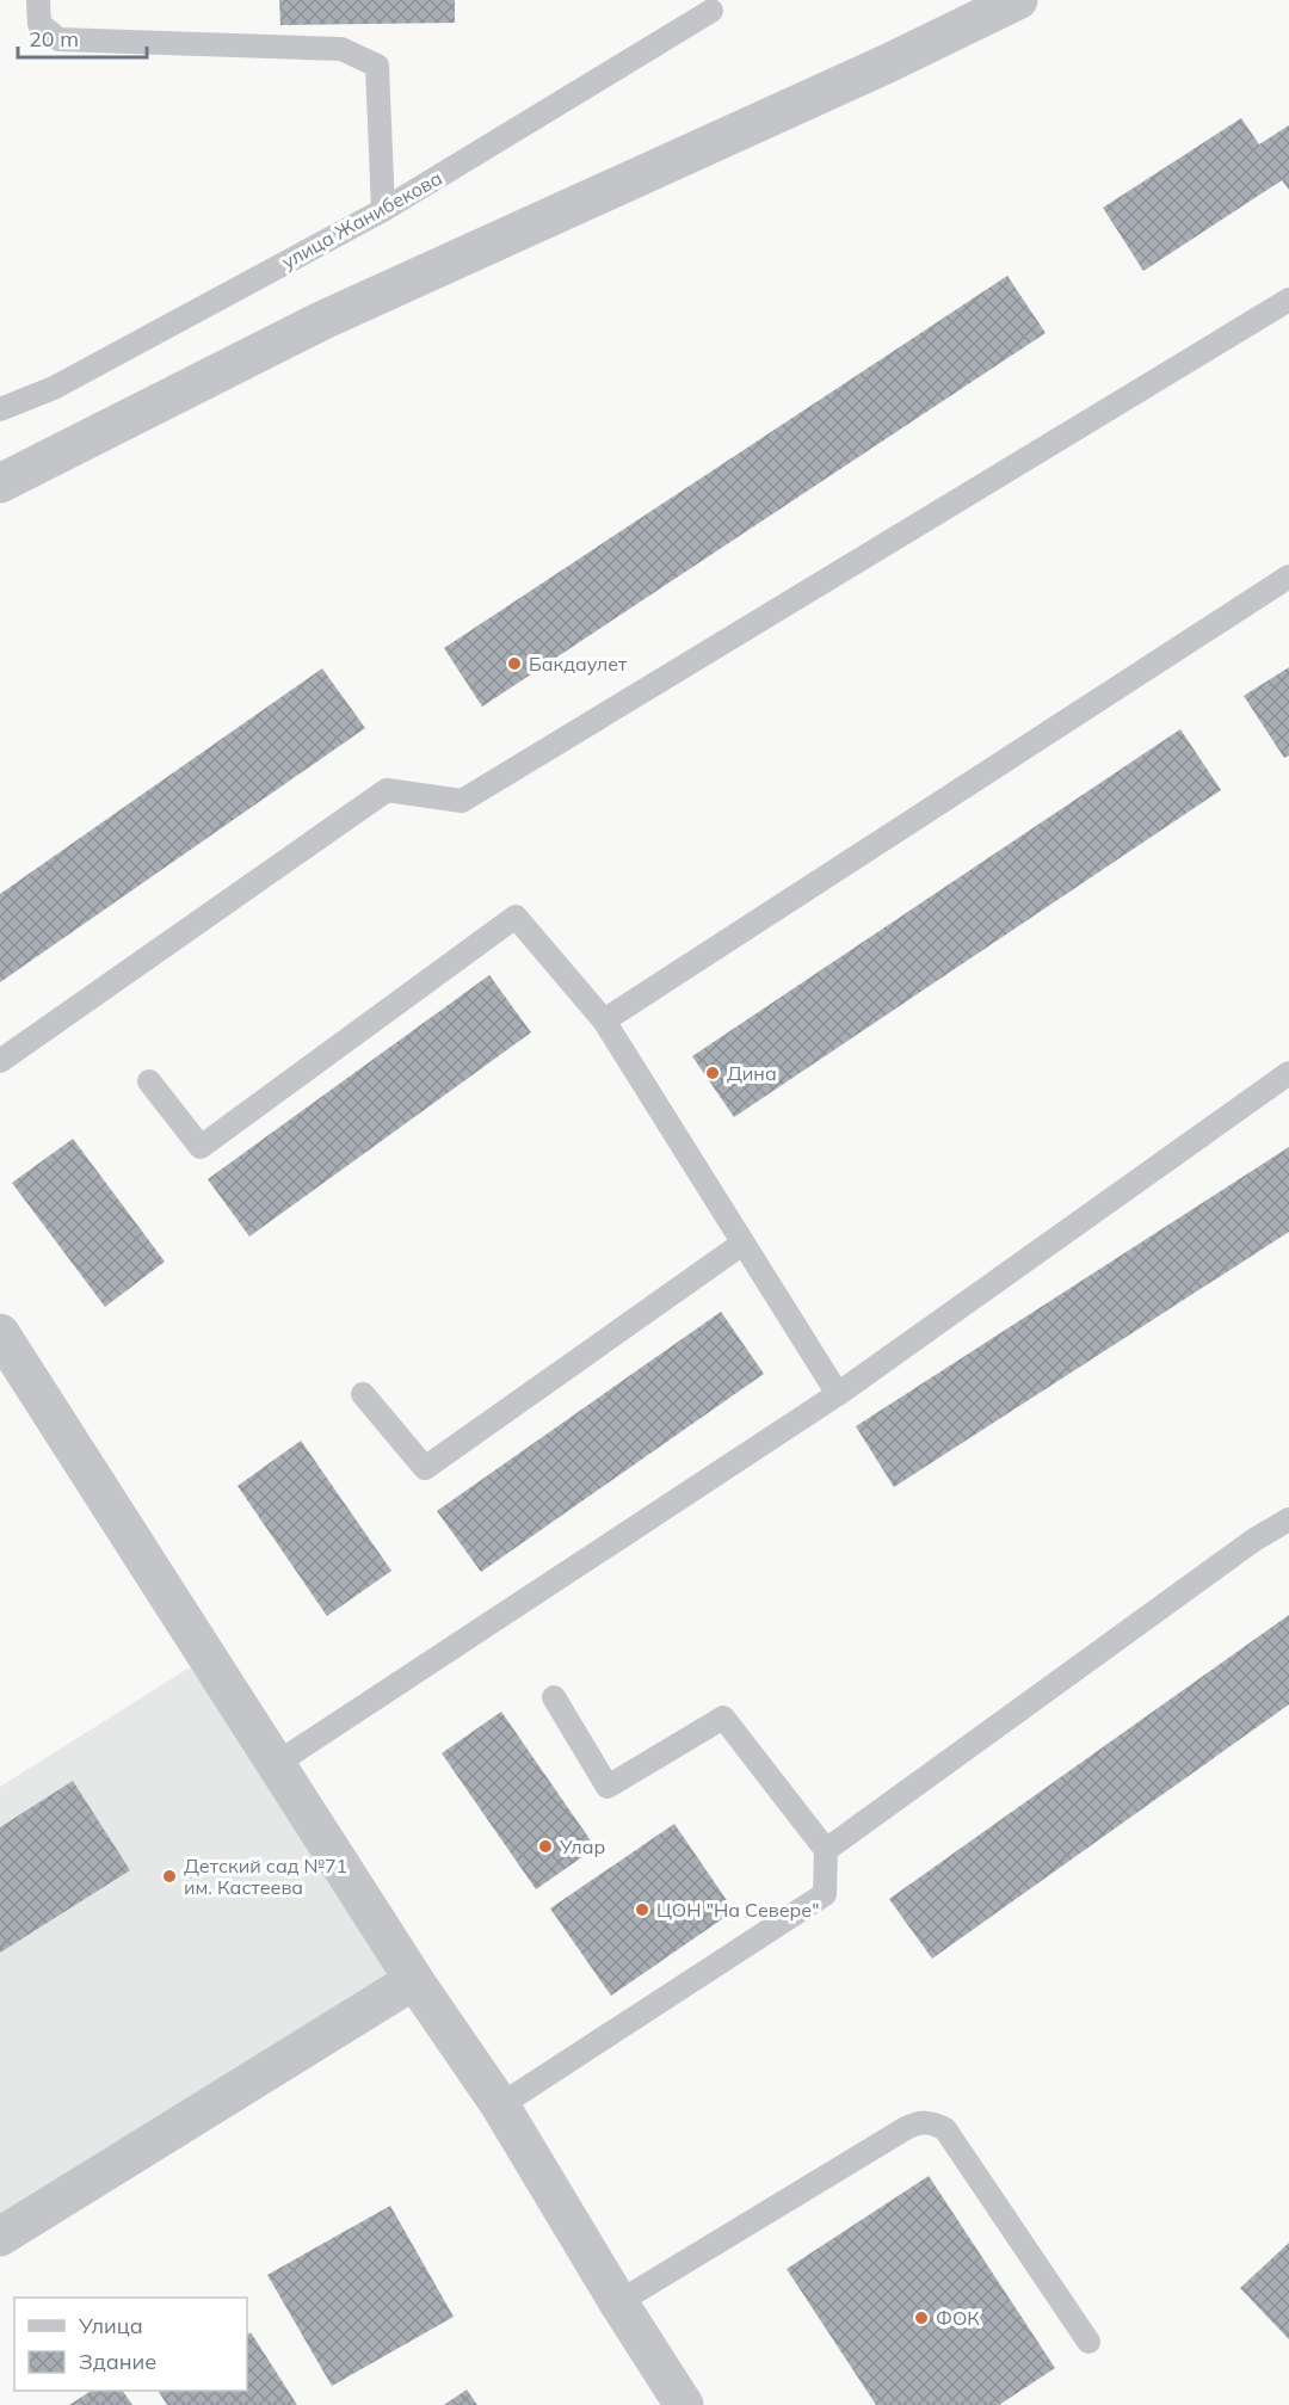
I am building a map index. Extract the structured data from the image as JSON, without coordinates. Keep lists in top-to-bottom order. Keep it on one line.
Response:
{"streets":{"lane":["улица Жанибекова"]},"places":["Бакдаулет","Дина","Улар","Детский сад №71 им. Кастеева","ЦОН \"На Севере\"","ФОК"],"legend":["Улица","Здание"],"scale_bar":"20 m"}
